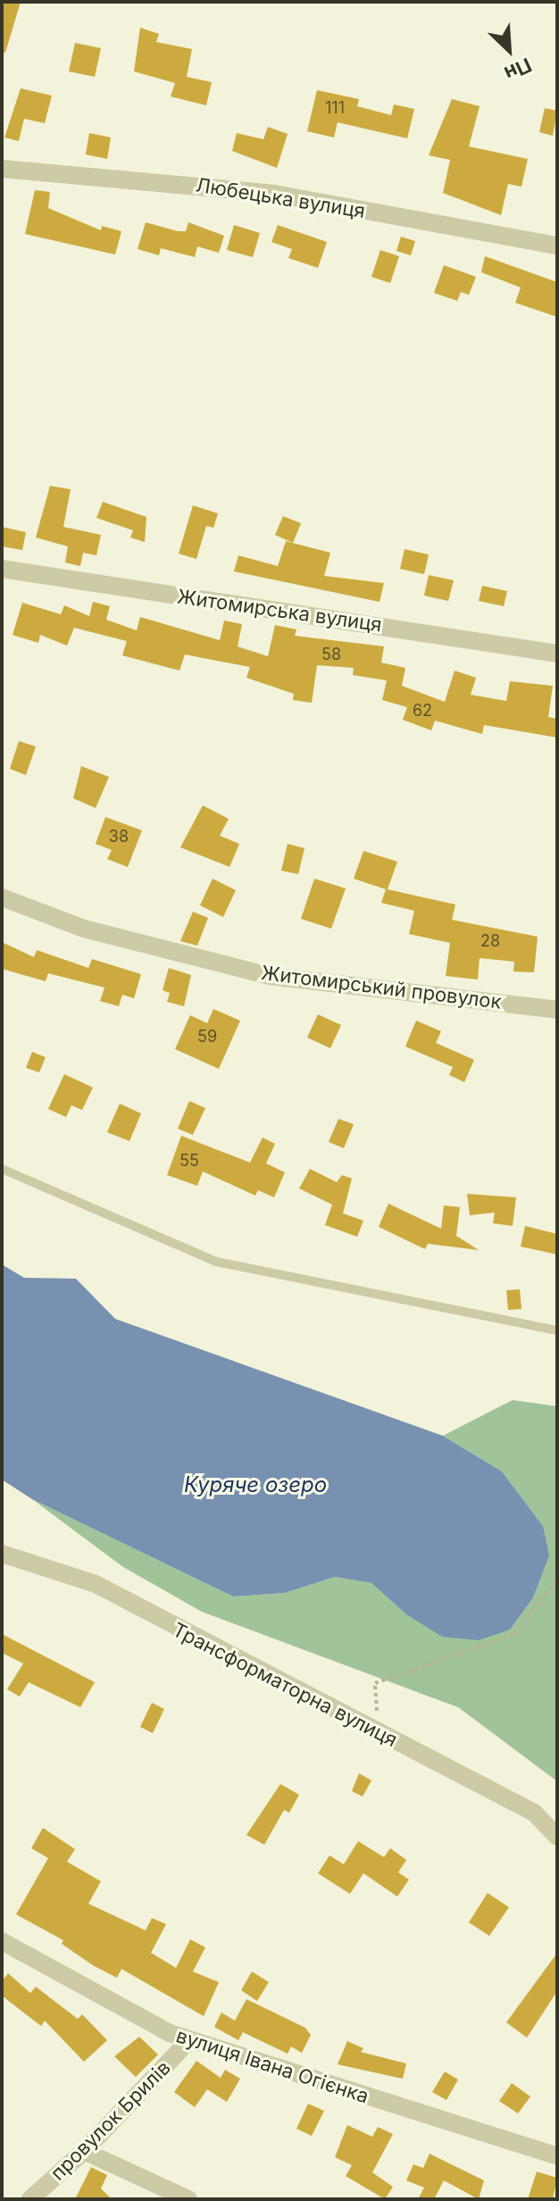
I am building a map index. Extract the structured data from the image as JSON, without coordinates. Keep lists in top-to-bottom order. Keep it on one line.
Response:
{"streets":{"street":["Любецька вулиця","Житомирська вулиця","Житомирський провулок","Трансформаторна вулиця","вулиця Івана Огієнка","провулок Брилів"]},"crossings":[["вулиця Івана Огієнка","провулок Брилів"]],"water":["Куряче озеро"],"house_numbers":["111","58","62","38","28","59","55"],"north":"bottom right"}
